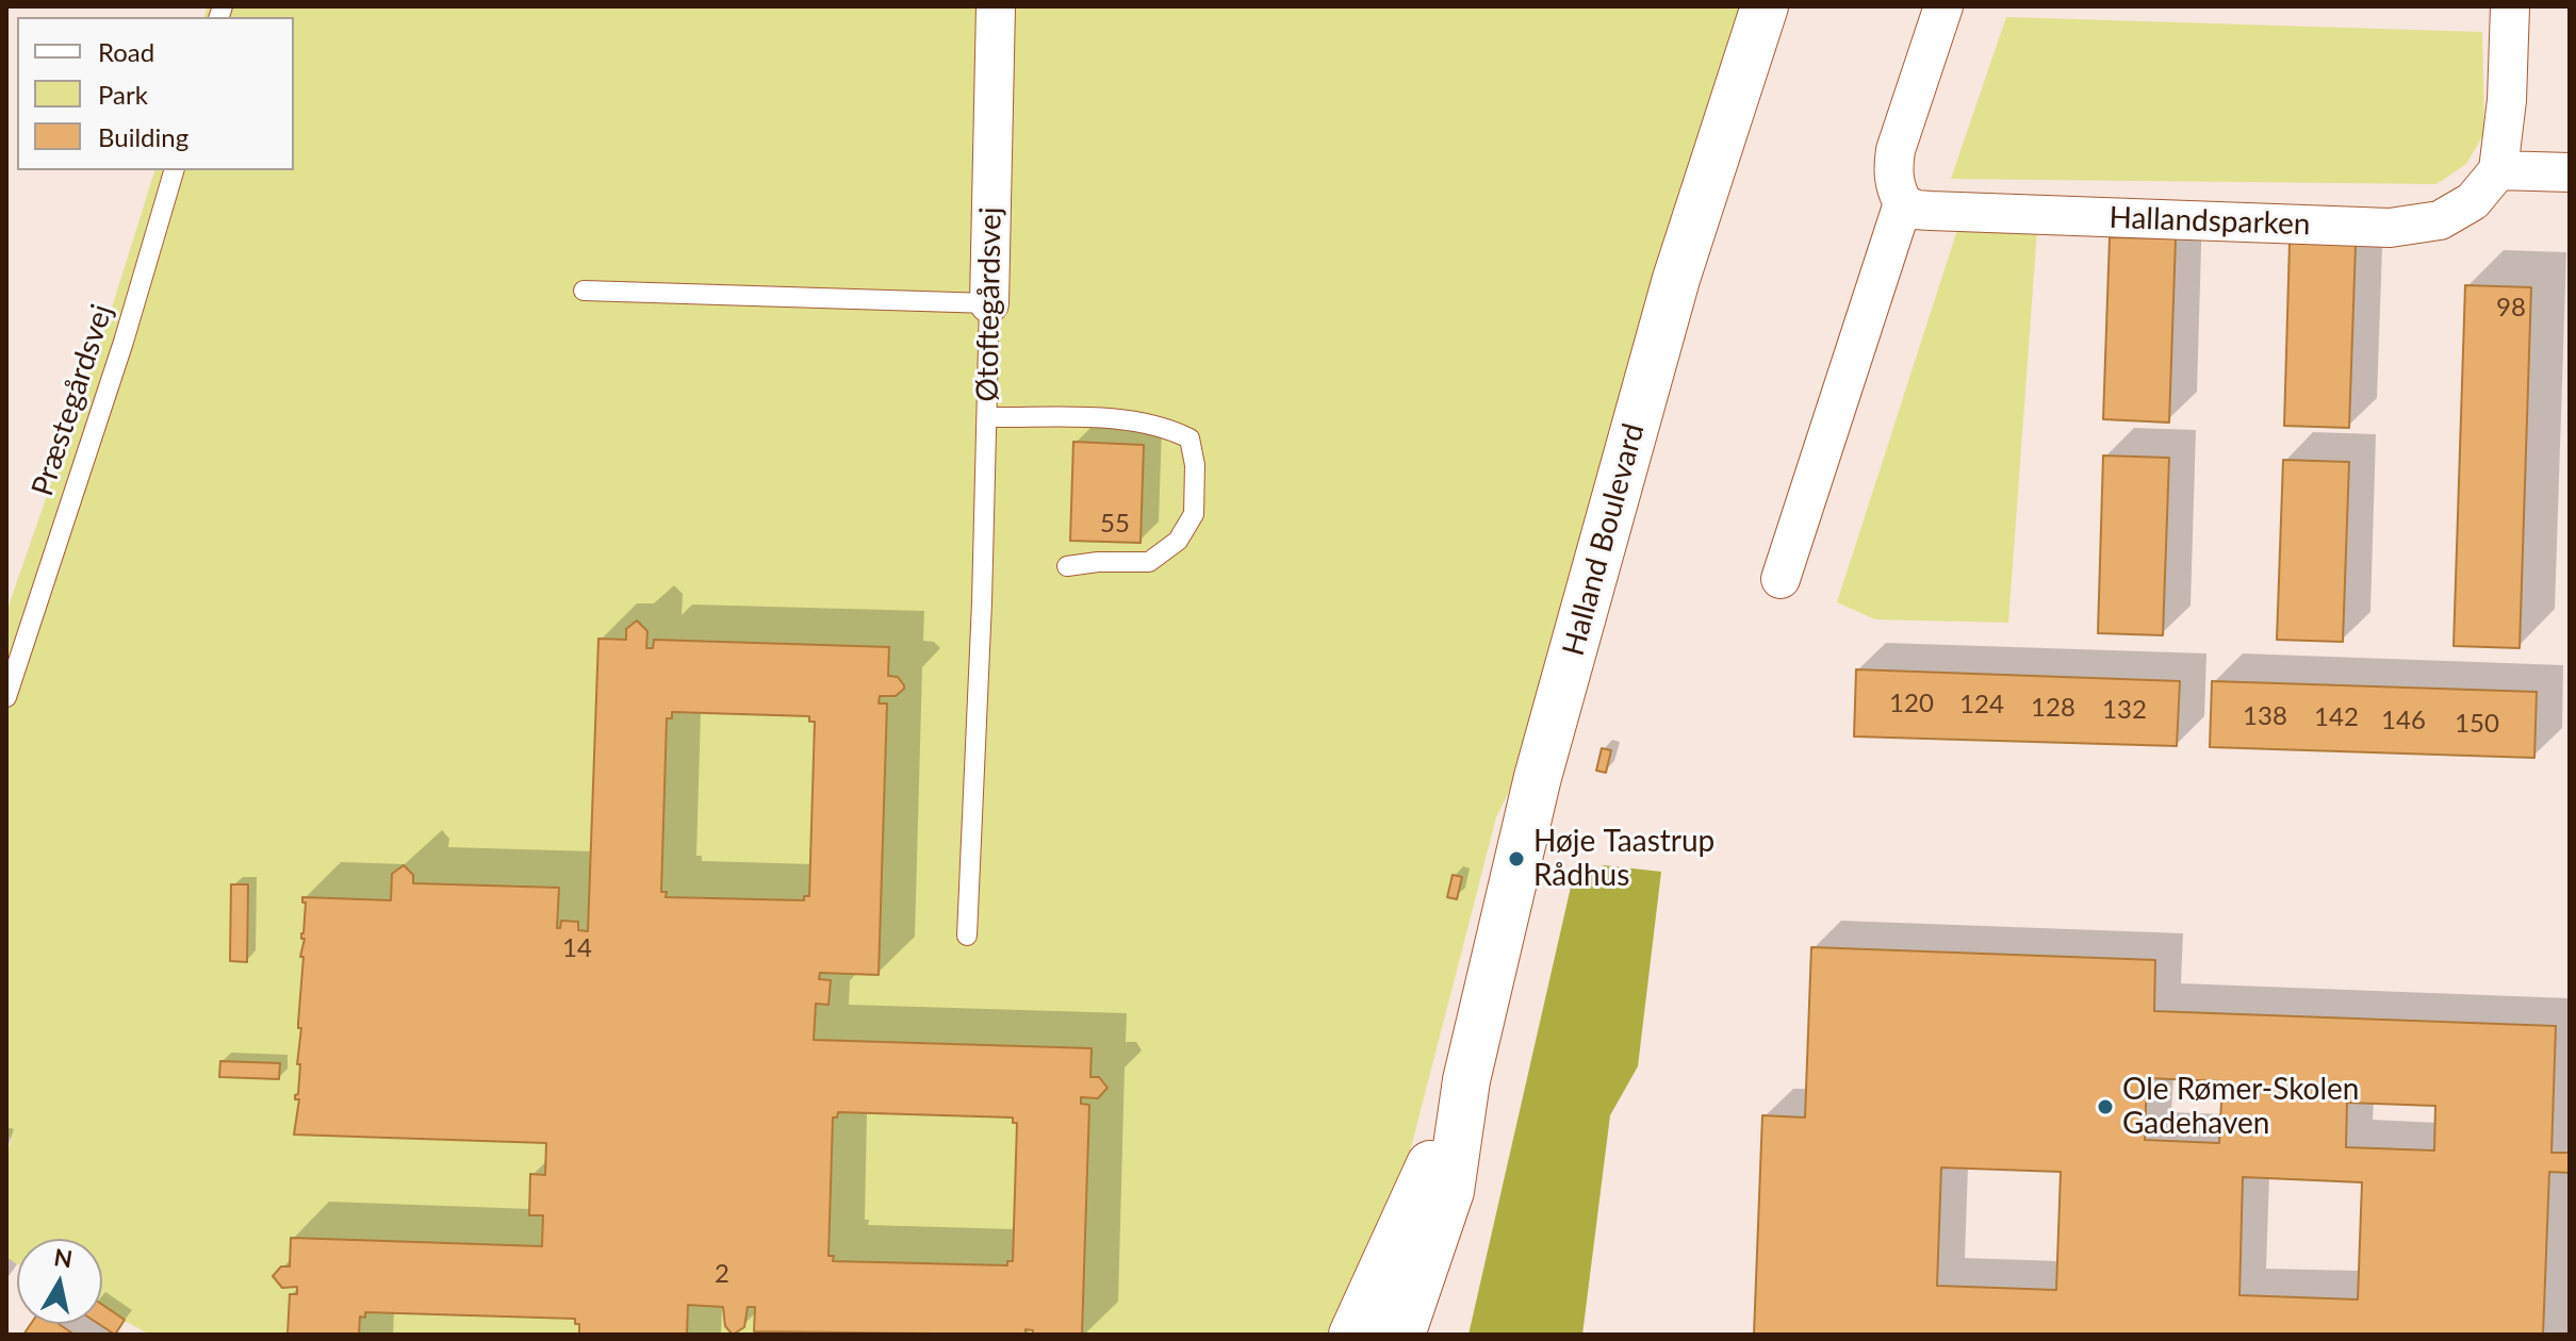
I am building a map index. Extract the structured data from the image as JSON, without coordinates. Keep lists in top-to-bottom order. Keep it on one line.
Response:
{"streets":{"street":["Hallandsparken","Øtoftegårdsvej","Halland Boulevard"],"lane":["Præstegårdsvej"]},"places":["Høje Taastrup Rådhus","Ole Rømer-Skolen Gadehaven"],"house_numbers":["98","55","120","124","128","132","138","142","146","150","14","2"],"legend":["Road","Park","Building"],"north":"top"}
